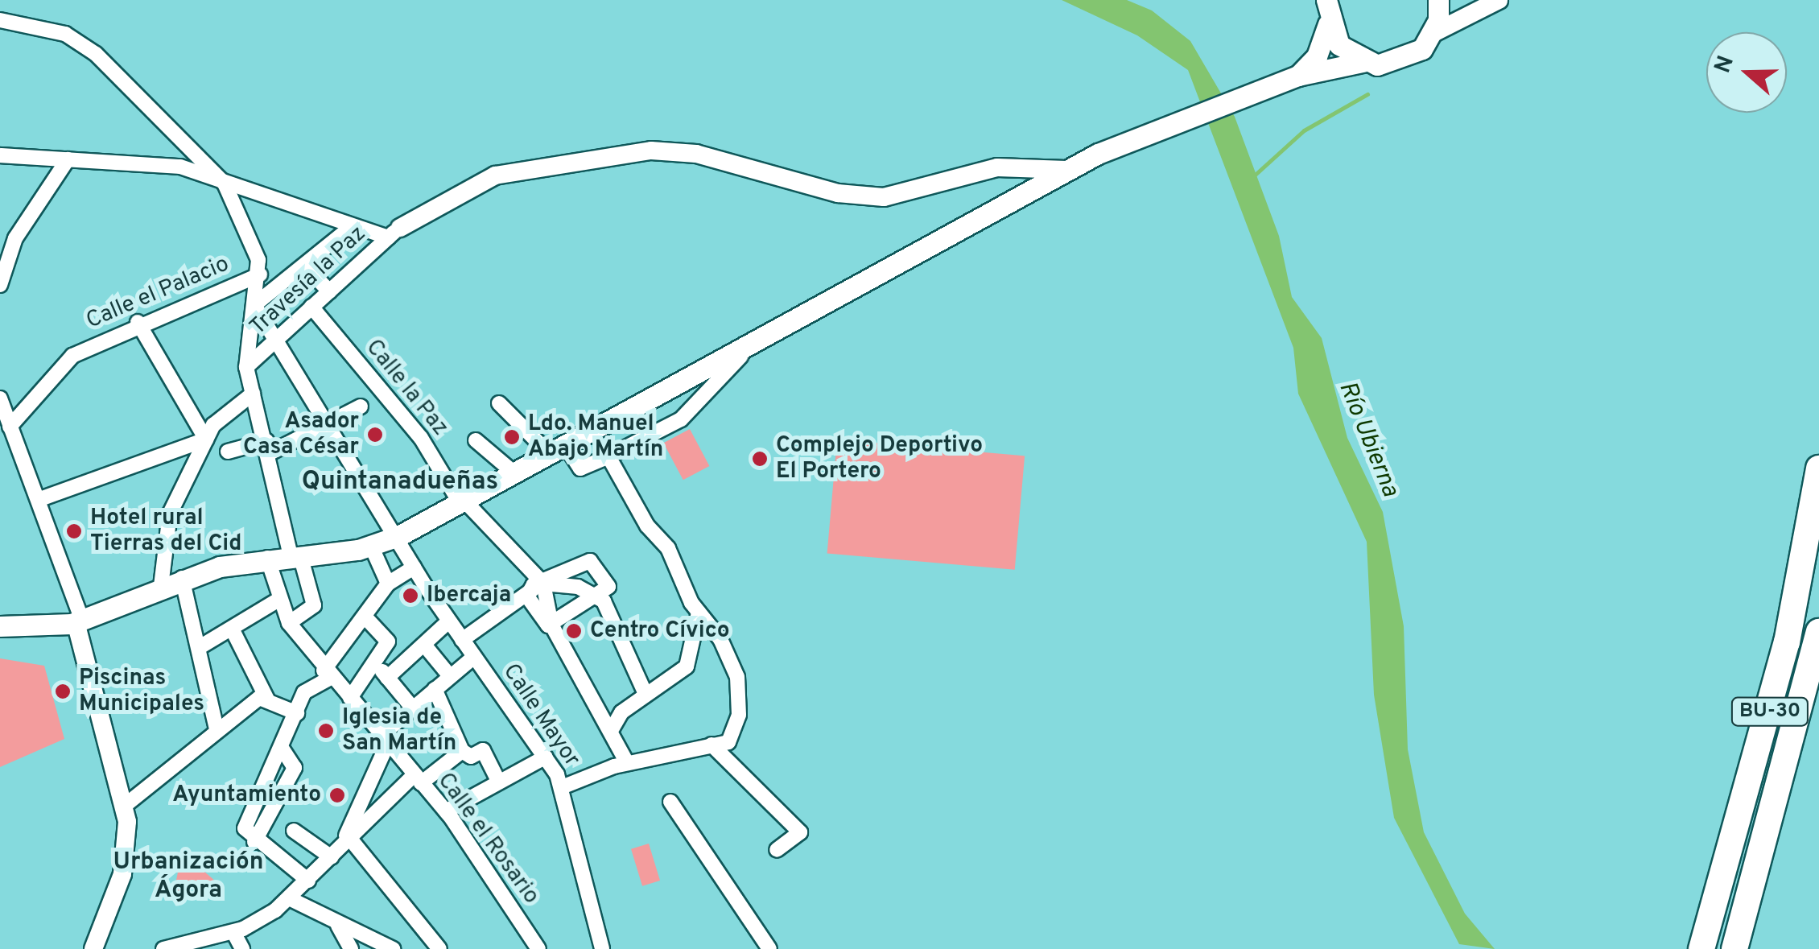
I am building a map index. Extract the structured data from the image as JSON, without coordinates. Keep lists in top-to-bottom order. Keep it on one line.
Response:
{"streets":{"highway":["BU-30"],"street":["Travesía la Paz","Calle el Palacio","Calle la Paz","Calle Mayor","Calle el Rosario"]},"crossings":[["Travesía la Paz","Calle la Paz"],["Travesía la Paz","Calle Mayor"]],"districts":["Quintanadueñas","Urbanización Ágora"],"water":["Río Ubierna"],"places":["Asador Casa César","Ldo. Manuel Abajo Martín","Complejo Deportivo El Portero","Hotel rural Tierras del Cid","Ibercaja","Centro Cívico","Piscinas Municipales","Iglesia de San Martín","Ayuntamiento"],"north":"left"}
